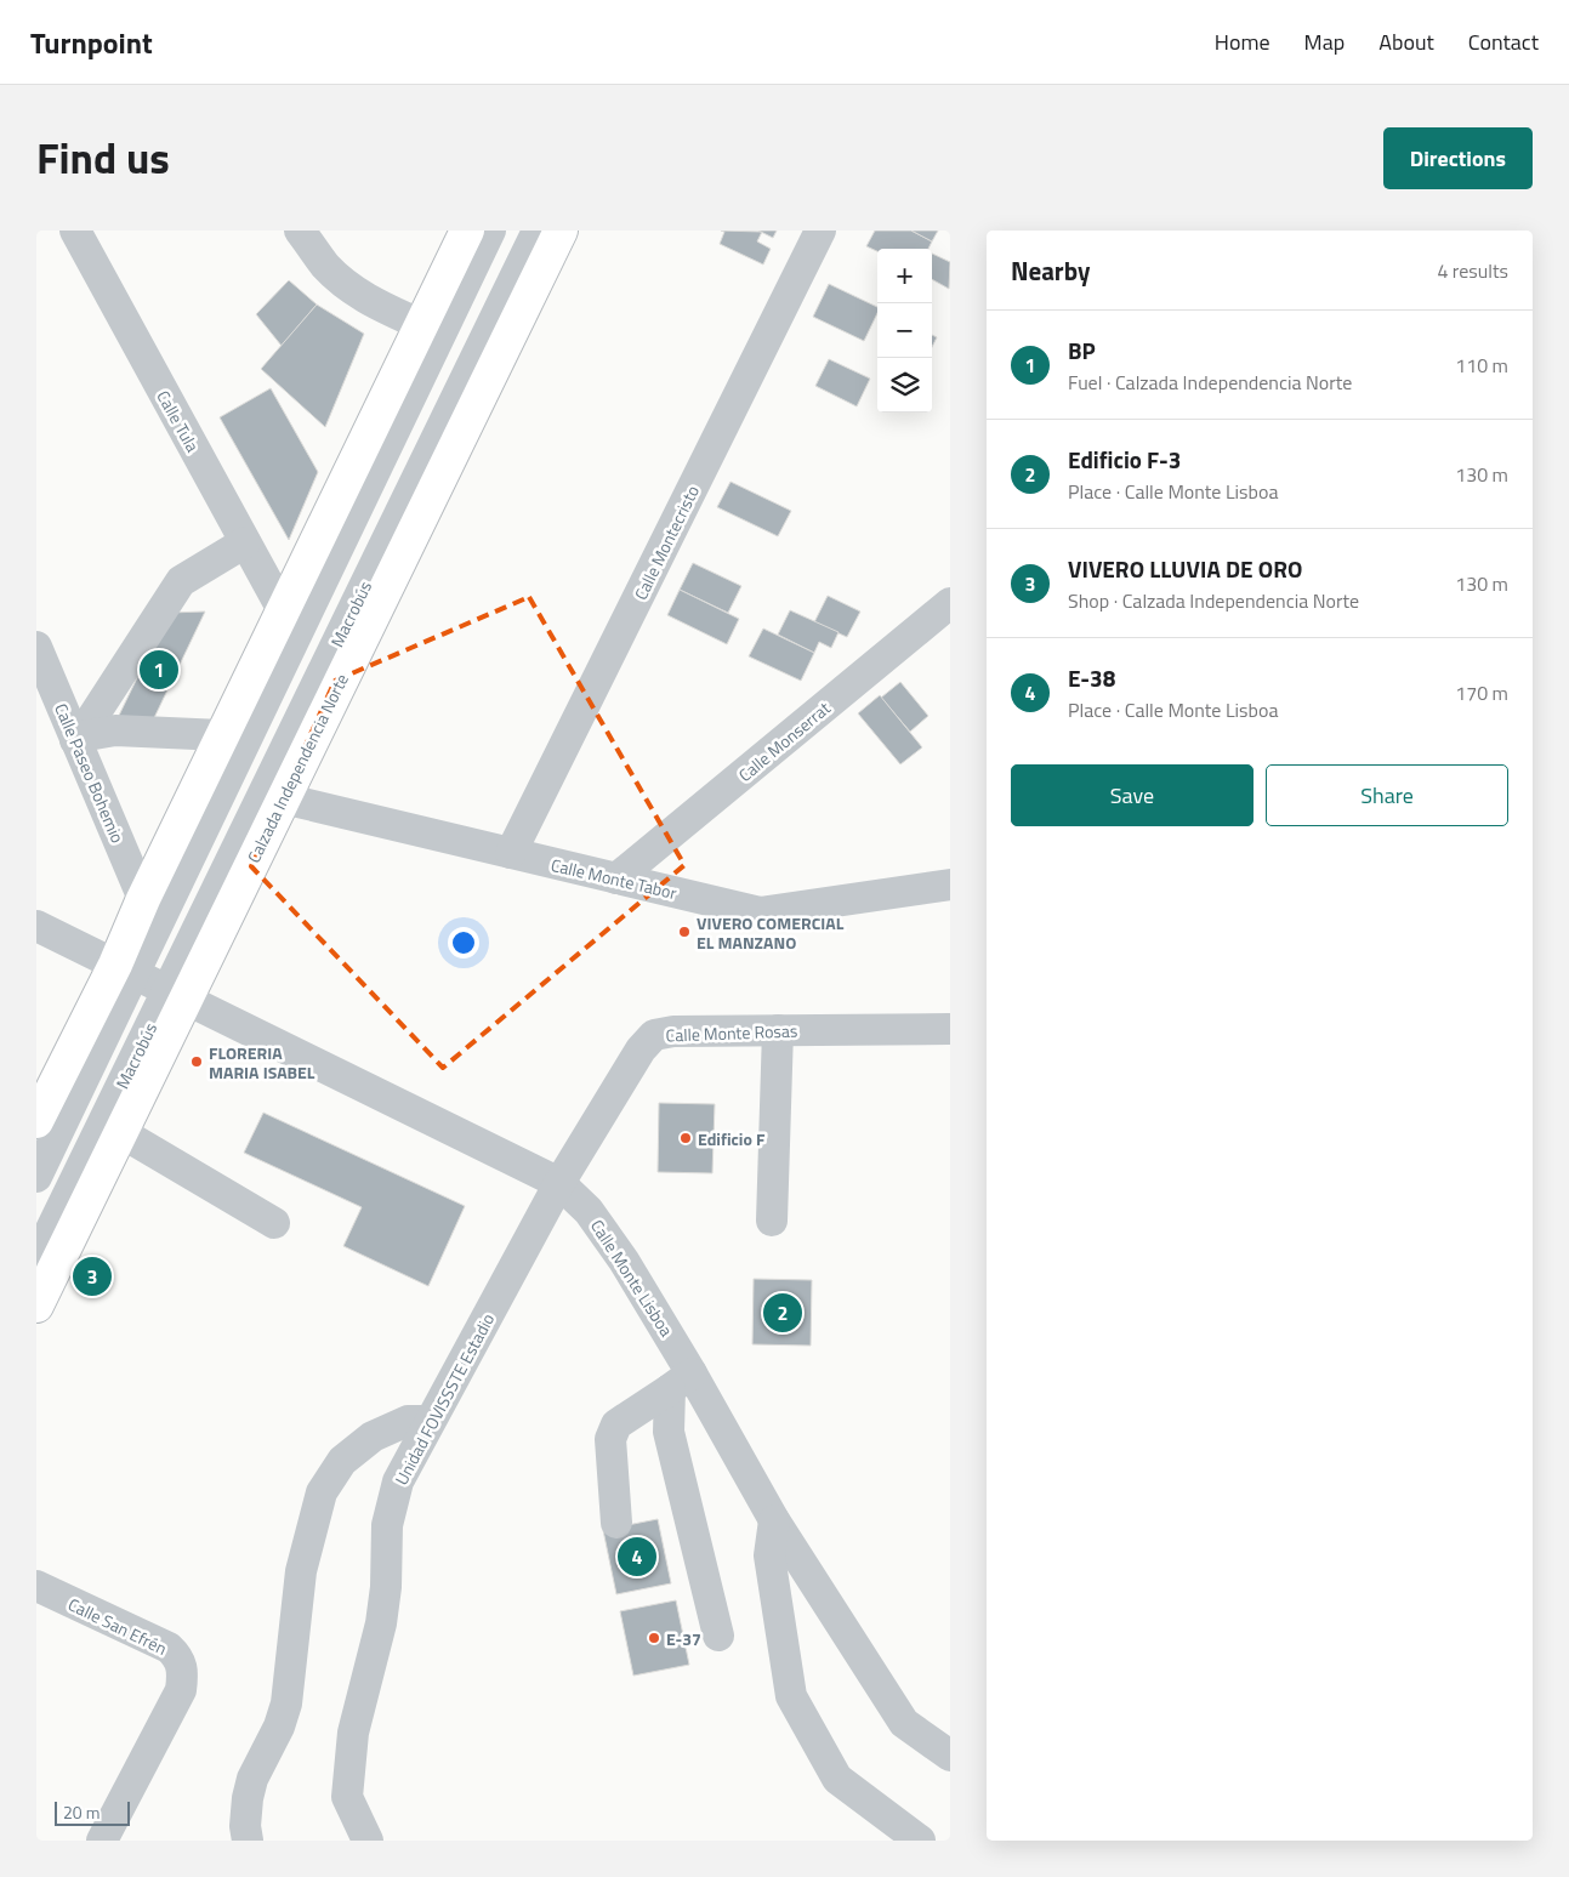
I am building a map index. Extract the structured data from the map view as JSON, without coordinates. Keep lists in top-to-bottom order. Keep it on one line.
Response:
{"streets":{"main road":["Calzada Independencia Norte"],"street":["Calle Tula","Calle Montecristo","Macrobús","Calle Monserrat","Calle Paseo Bohemio","Calle Monte Tabor","Calle Monte Rosas","Calle Monte Lisboa","Unidad FOVISSSTE Estadio","Calle San Efrén"]},"crossings":[["Calle Montecristo","Calle Monte Tabor"],["Macrobús","Calzada Independencia Norte"],["Macrobús","Calle Monte Lisboa"],["Calle Monserrat","Calle Monte Tabor"],["Calzada Independencia Norte","Calle Monte Tabor"],["Calzada Independencia Norte","Calle Monte Lisboa"],["Calle Monte Rosas","Calle Monte Lisboa"],["Calle Monte Rosas","Unidad FOVISSSTE Estadio"],["Calle Monte Lisboa","Unidad FOVISSSTE Estadio"]],"places":["VIVERO COMERCIAL EL MANZANO","FLORERIA MARIA ISABEL","Edificio F","E-37"],"scale_bar":"20 m","page":{"header":"Turnpoint","nav":["Home","Map","About","Contact"],"title":"Find us","buttons":["Directions",["Save","Share"]],"heading":["Nearby","4 results"],"map_buttons":["+","−"],"list":[{"mark":"1","name":"BP","note":"Fuel · Calzada Independencia Norte","value":"110 m"},{"mark":"2","name":"Edificio F-3","note":"Place · Calle Monte Lisboa","value":"130 m"},{"mark":"3","name":"VIVERO LLUVIA DE ORO","note":"Shop · Calzada Independencia Norte","value":"130 m"},{"mark":"4","name":"E-38","note":"Place · Calle Monte Lisboa","value":"170 m"}],"pins":["1","3","2","4"],"scale":"20 m"}}
